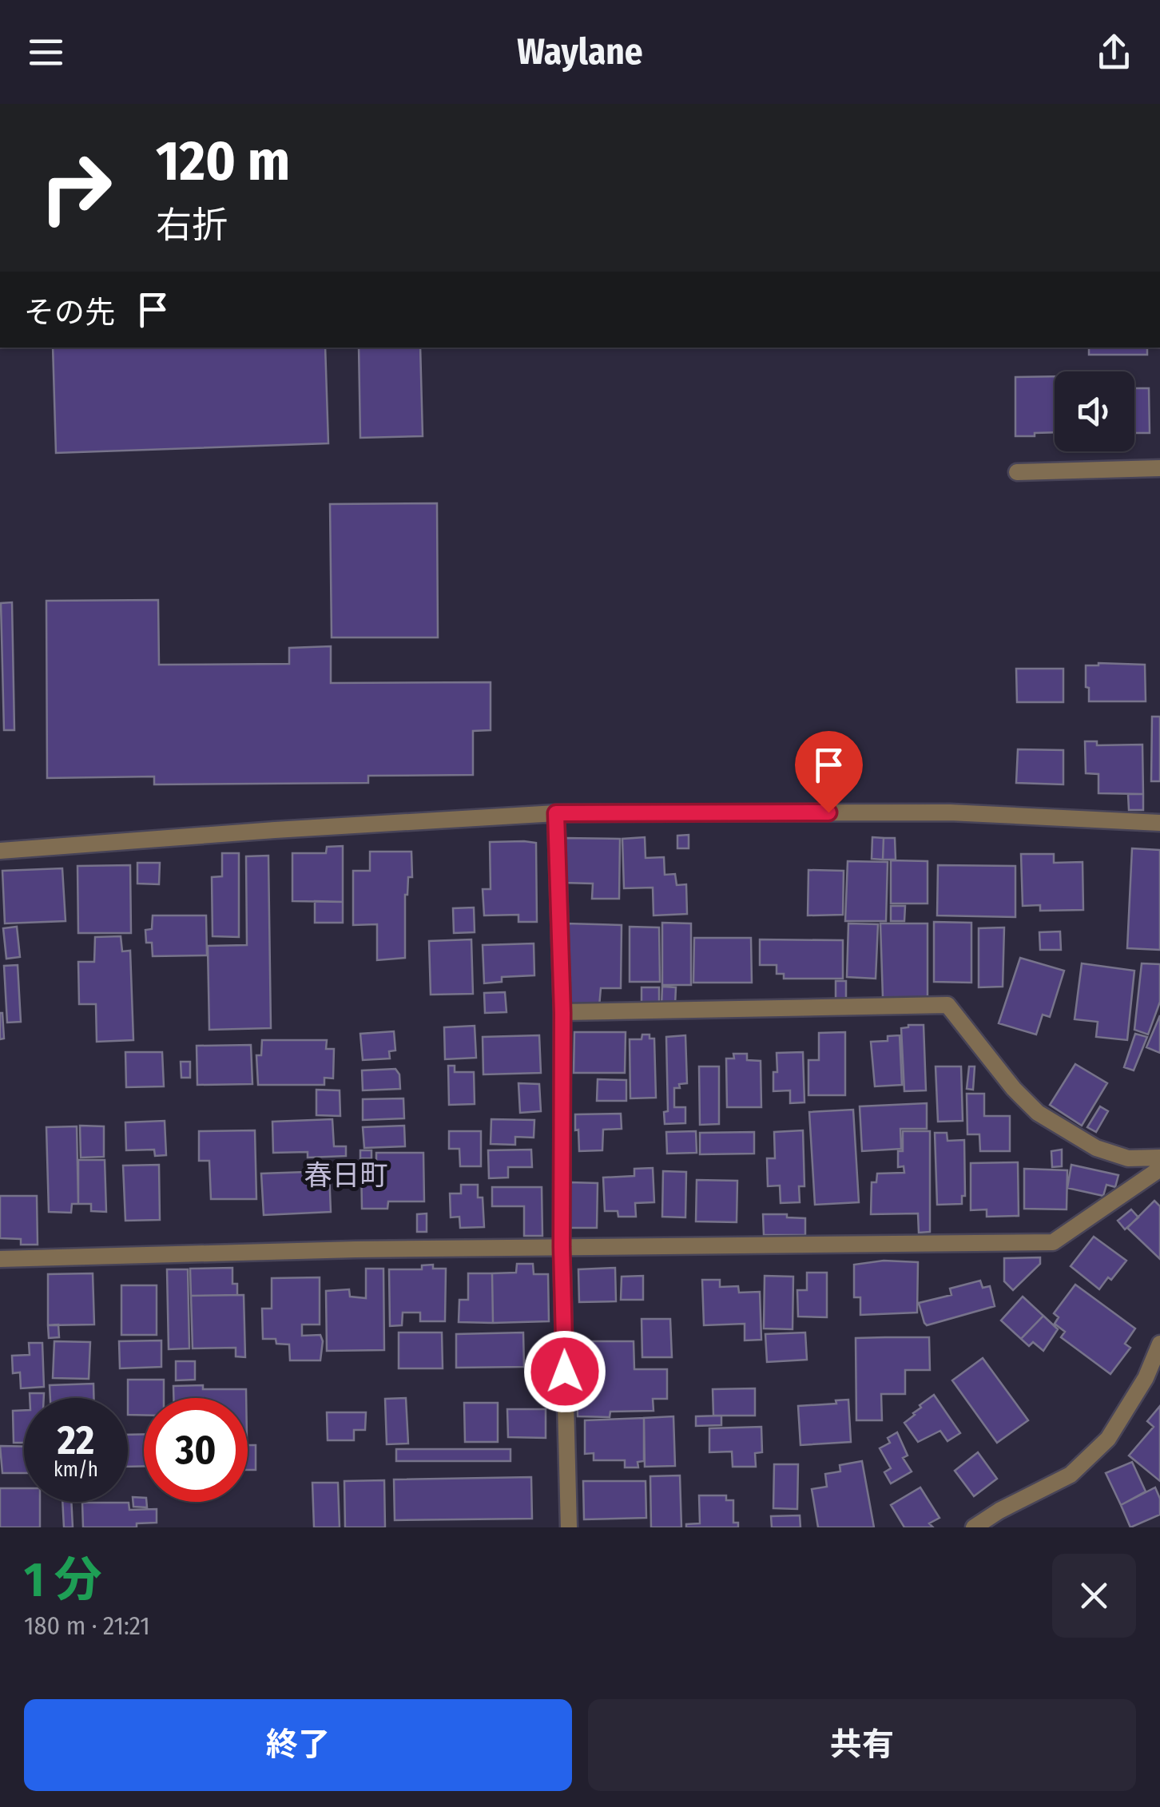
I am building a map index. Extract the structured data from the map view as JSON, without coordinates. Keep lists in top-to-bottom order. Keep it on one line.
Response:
{"districts":["春日町"],"page":{"header":"Waylane","turn":["120 m","右折"],"then":"その先","speed":"22 km/h","limit":"30","heading":["1 分","180 m · 21:21"],"buttons":["終了","共有"]}}
